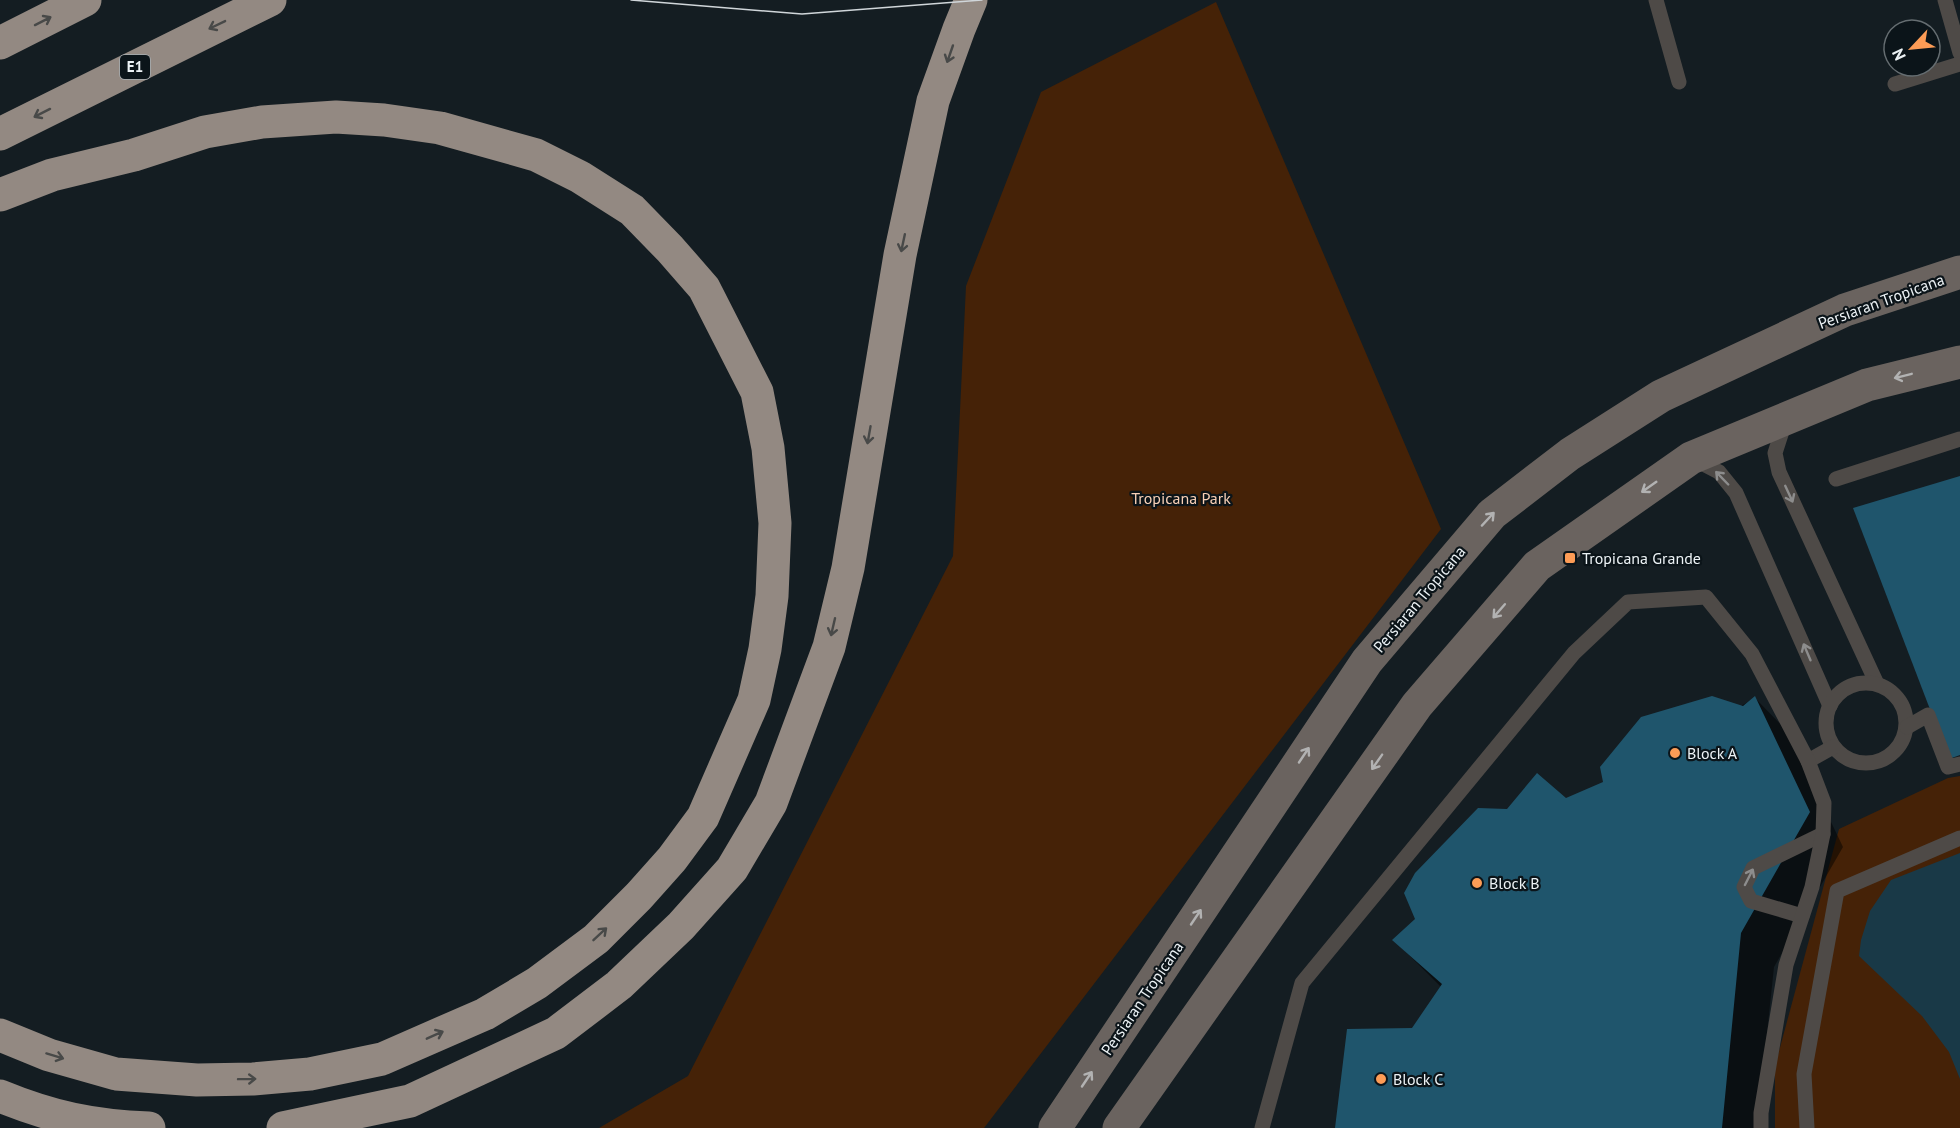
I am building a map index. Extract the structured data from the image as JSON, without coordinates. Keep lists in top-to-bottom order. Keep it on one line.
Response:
{"streets":{"highway":["E1"],"main road":["Persiaran Tropicana"]},"parks":["Tropicana Park"],"places":{"transit":["Tropicana Grande"],"other":["Block A","Block B","Block C"]},"north":"bottom left"}
